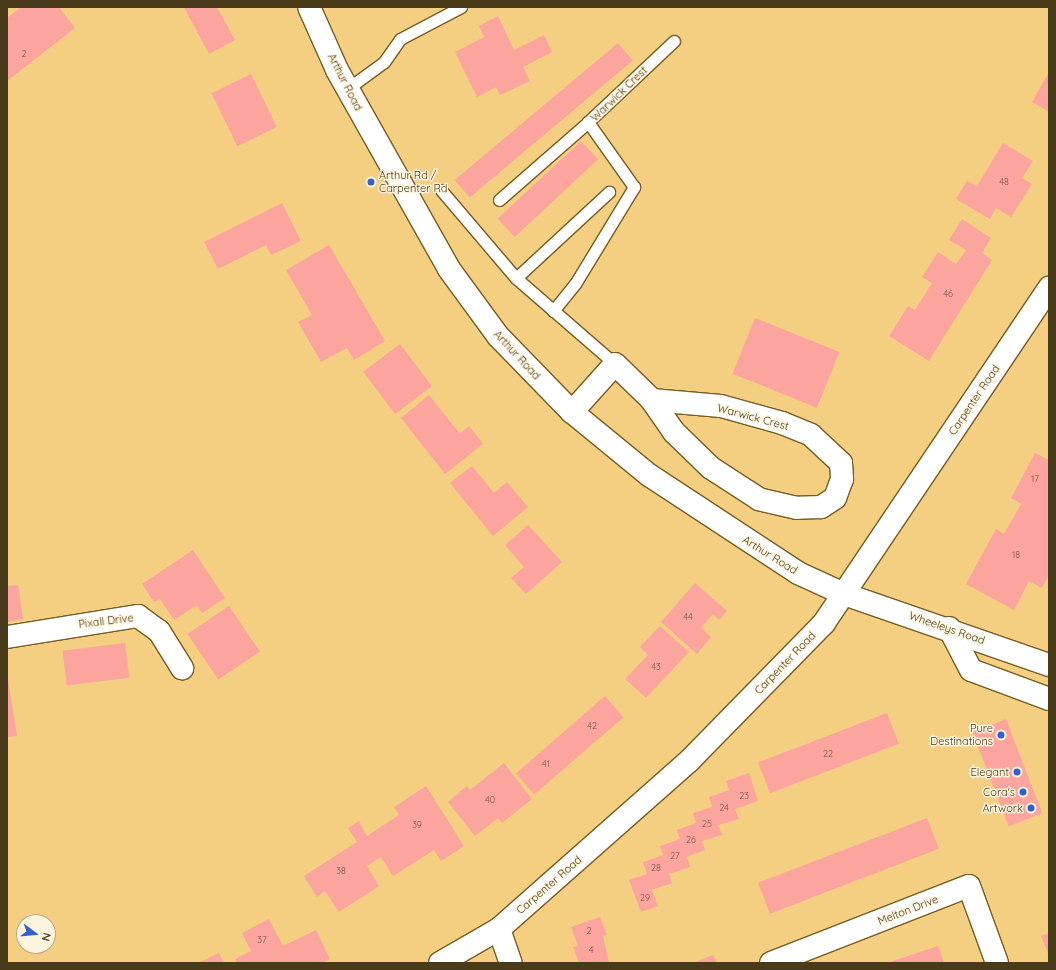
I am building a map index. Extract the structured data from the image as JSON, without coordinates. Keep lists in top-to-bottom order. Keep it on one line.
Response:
{"streets":{"street":["Arthur Road","Warwick Crest","Carpenter Road","Pixall Drive","Wheeleys Road","Melton Drive"]},"crossings":[["Arthur Road","Carpenter Road"],["Arthur Road","Wheeleys Road"],["Carpenter Road","Wheeleys Road"]],"places":["Arthur Rd / Carpenter Rd","Pure Destinations","Elegant","Cora's","Artwork"],"house_numbers":["2","48","46","17","18","44","43","42","22","41","23","40","24","25","39","26","27","28","38","29","2","37","4"],"north":"right"}
